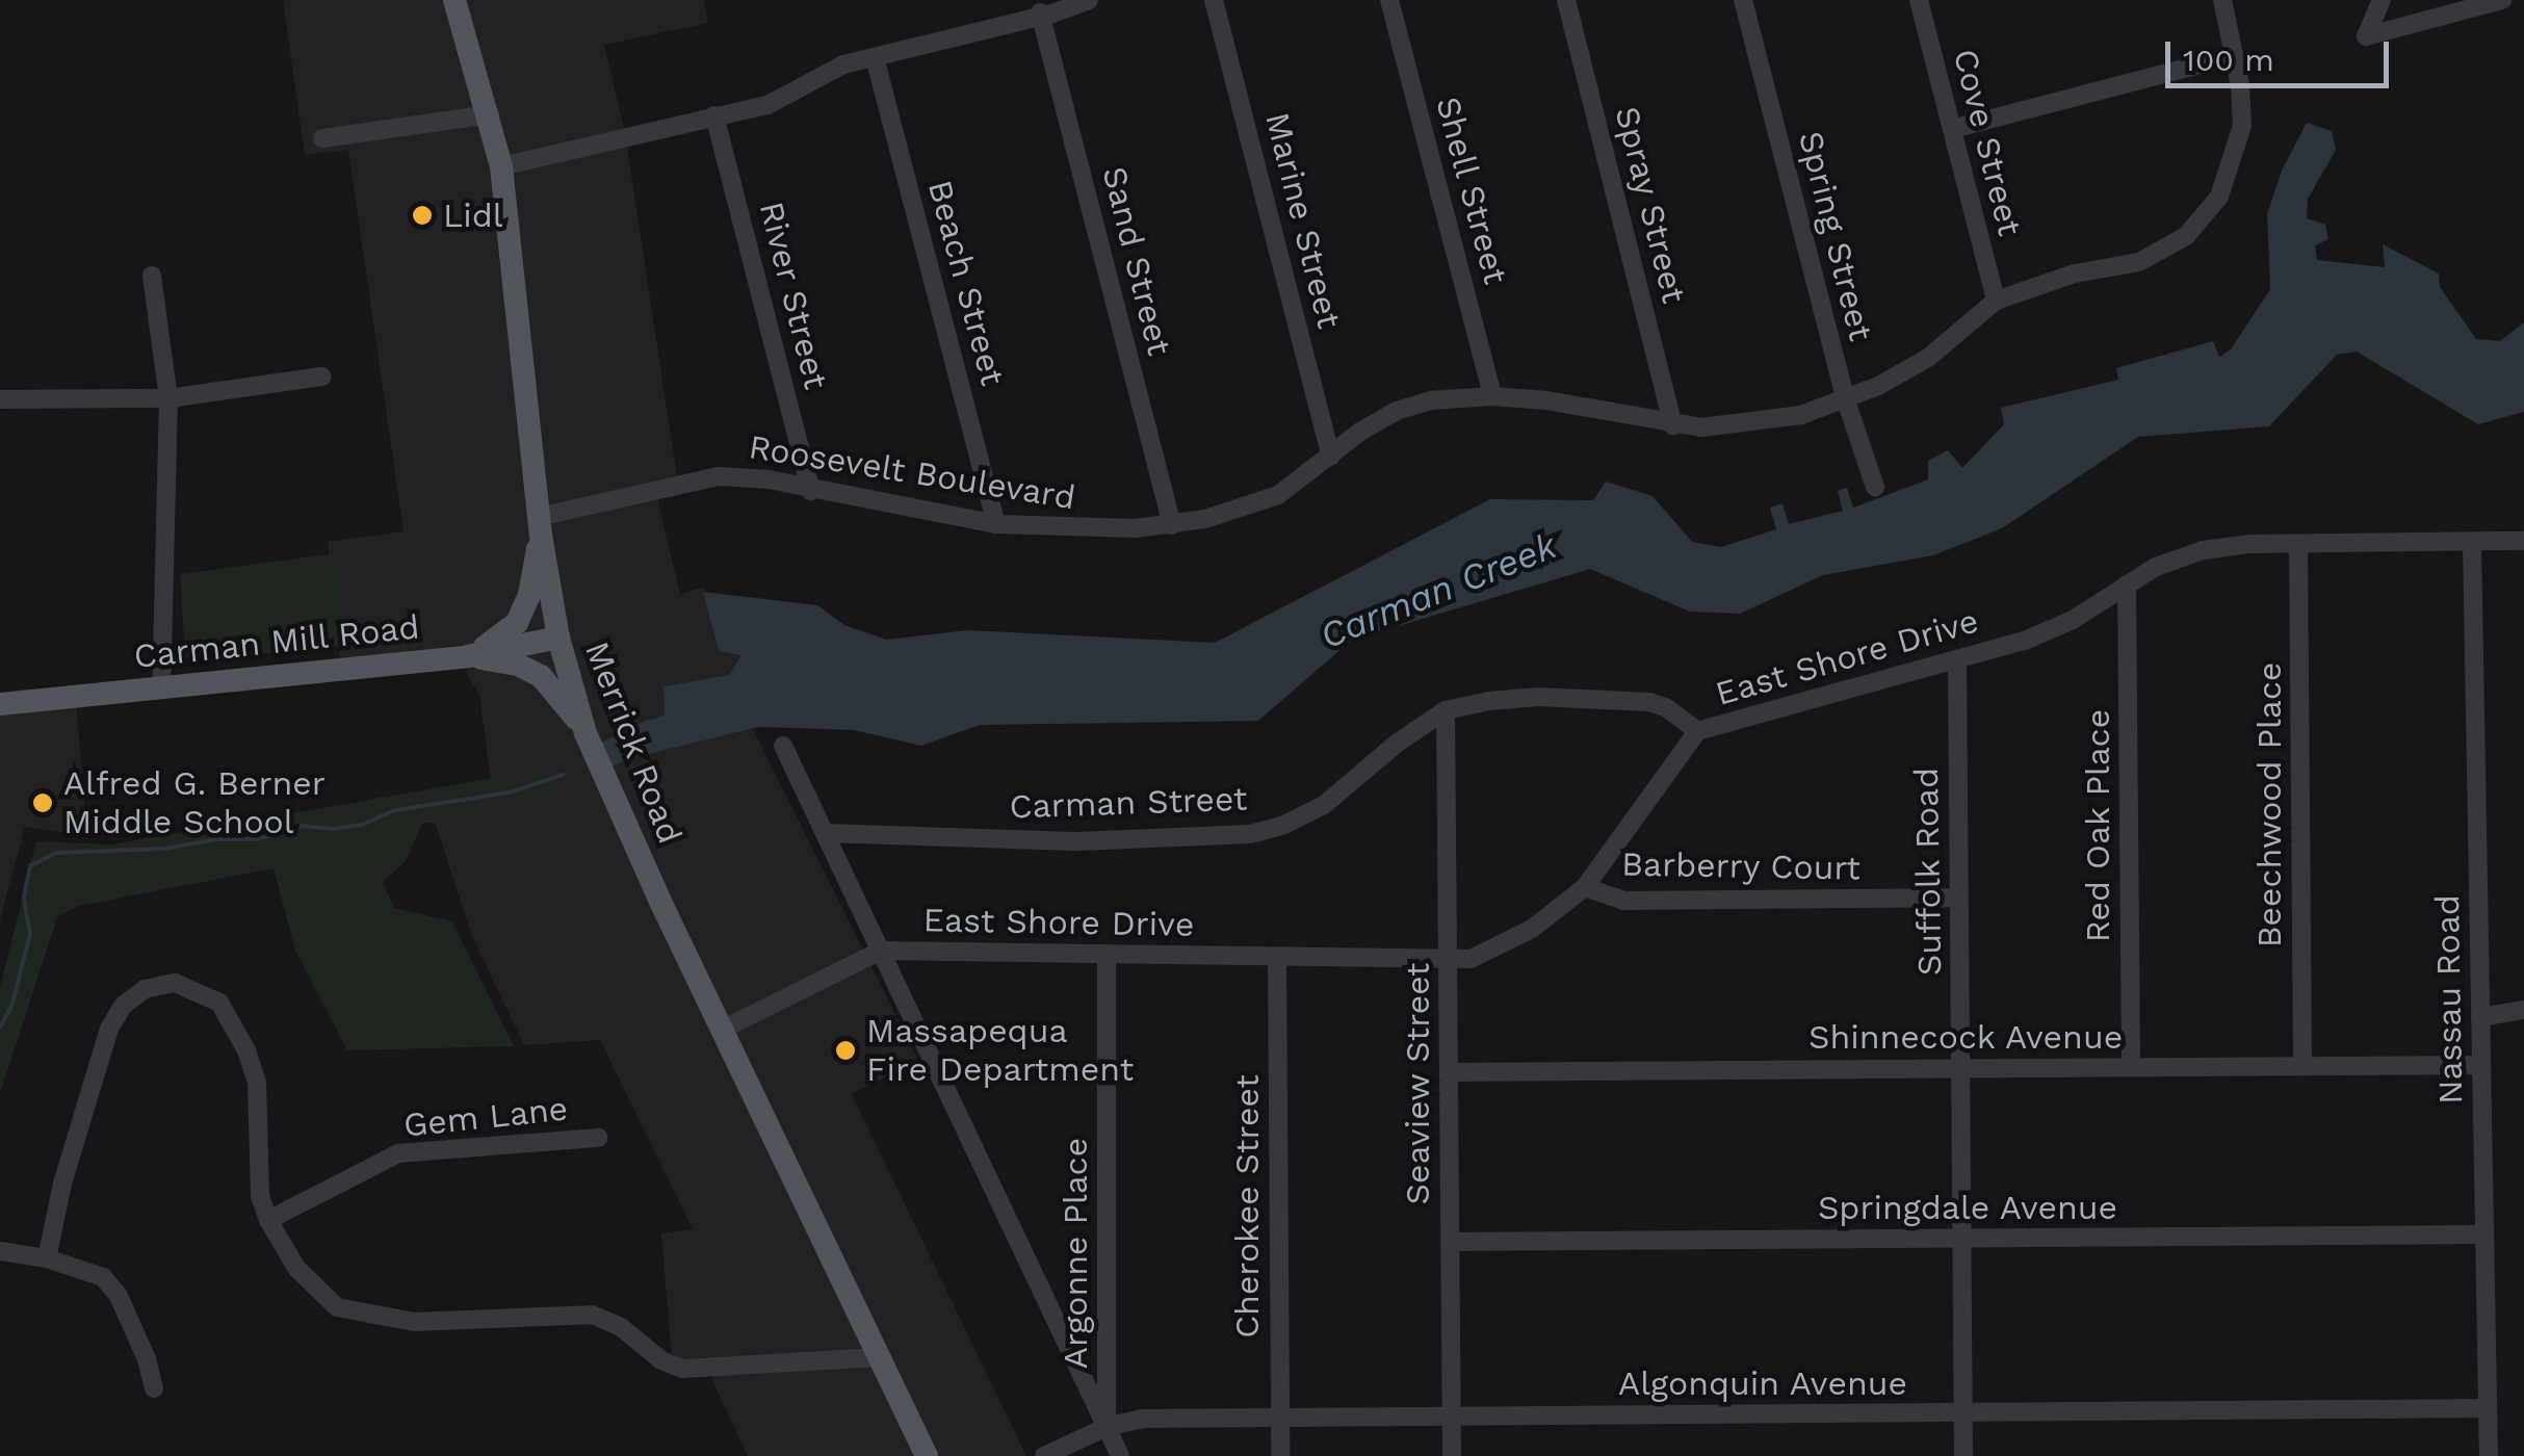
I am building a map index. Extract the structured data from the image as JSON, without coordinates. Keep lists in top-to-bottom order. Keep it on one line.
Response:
{"streets":{"main road":["Carman Mill Road","Merrick Road"],"street":["Cove Street","Shell Street","Spray Street","Marine Street","Spring Street","Sand Street","Beach Street","River Street","Roosevelt Boulevard","East Shore Drive","Carman Street","Beechwood Place","Red Oak Place","Barberry Court","Suffolk Road","Nassau Road","Shinnecock Avenue","Seaview Street","Gem Lane","Cherokee Street","Springdale Avenue","Argonne Place","Algonquin Avenue"]},"crossings":[["Cove Street","Roosevelt Boulevard"],["Shell Street","Roosevelt Boulevard"],["Spray Street","Roosevelt Boulevard"],["Marine Street","Roosevelt Boulevard"],["Spring Street","Roosevelt Boulevard"],["Sand Street","Roosevelt Boulevard"],["Beach Street","Roosevelt Boulevard"],["River Street","Roosevelt Boulevard"],["Roosevelt Boulevard","Merrick Road"],["Carman Mill Road","Merrick Road"],["East Shore Drive","Merrick Road"],["East Shore Drive","Carman Street"],["East Shore Drive","Beechwood Place"],["East Shore Drive","Red Oak Place"],["East Shore Drive","Barberry Court"],["East Shore Drive","Suffolk Road"],["East Shore Drive","Nassau Road"],["East Shore Drive","Seaview Street"],["East Shore Drive","Cherokee Street"],["East Shore Drive","Argonne Place"],["Carman Street","Seaview Street"],["Beechwood Place","Shinnecock Avenue"],["Red Oak Place","Shinnecock Avenue"],["Barberry Court","Suffolk Road"],["Suffolk Road","Shinnecock Avenue"],["Suffolk Road","Springdale Avenue"],["Suffolk Road","Algonquin Avenue"],["Nassau Road","Shinnecock Avenue"],["Nassau Road","Springdale Avenue"],["Nassau Road","Algonquin Avenue"],["Shinnecock Avenue","Seaview Street"],["Seaview Street","Springdale Avenue"],["Seaview Street","Algonquin Avenue"],["Cherokee Street","Algonquin Avenue"],["Argonne Place","Algonquin Avenue"]],"water":["Carman Creek"],"places":["Lidl","Alfred G. Berner Middle School","Massapequa Fire Department"],"scale_bar":"100 m"}
